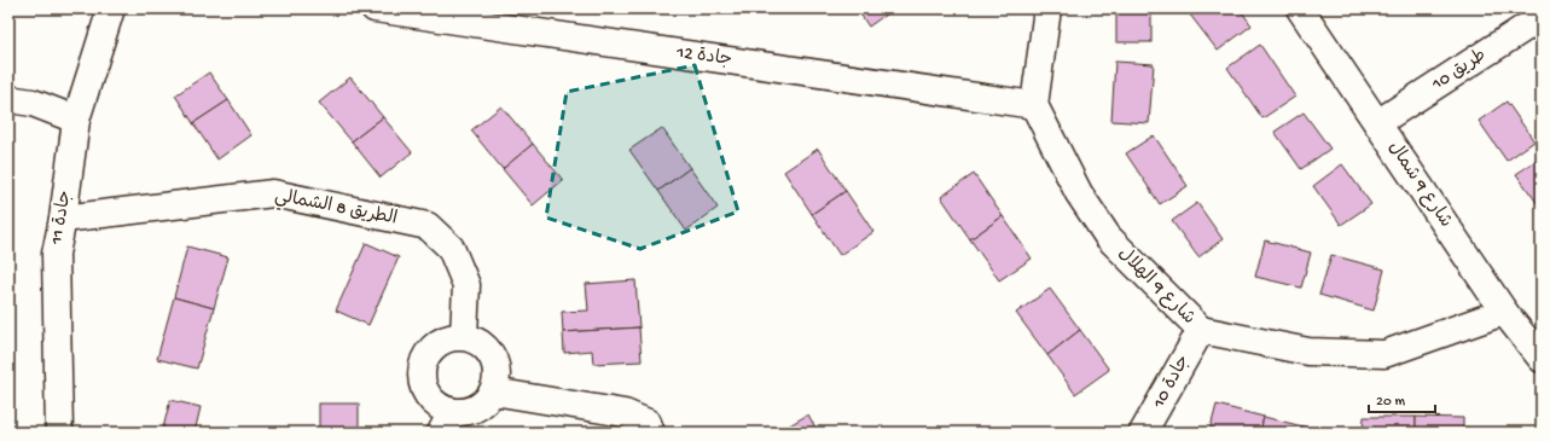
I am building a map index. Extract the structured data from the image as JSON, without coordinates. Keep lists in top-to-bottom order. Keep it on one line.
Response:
{"streets":{"street":["جادة 12","طريق 10","شارع 9 شمال","الطريق 8 الشمالي","جادة 11","شارع 9 الهلال","جادة 10"]},"crossings":[["جادة 12","شارع 9 الهلال"],["طريق 10","شارع 9 شمال"],["شارع 9 شمال","شارع 9 الهلال"],["الطريق 8 الشمالي","جادة 11"],["شارع 9 الهلال","جادة 10"]],"scale_bar":"20 m"}
